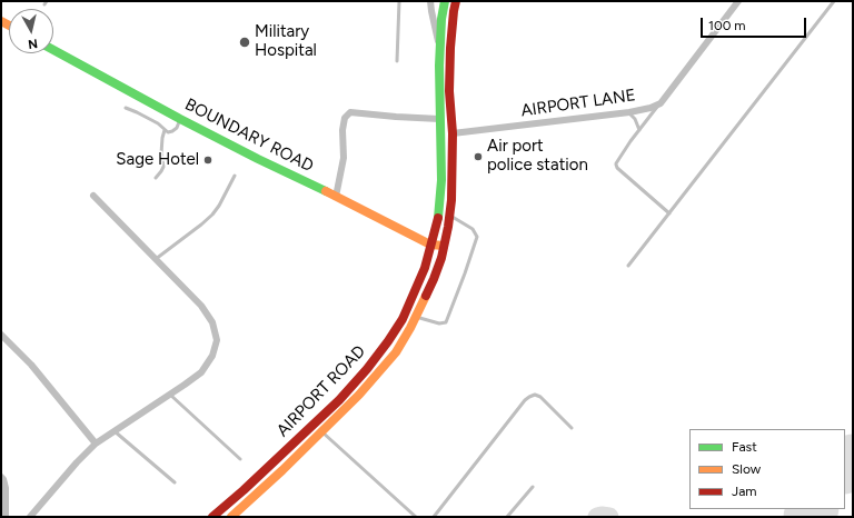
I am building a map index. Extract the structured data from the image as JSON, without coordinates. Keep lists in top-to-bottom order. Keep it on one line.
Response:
{"streets":{"main road":["BOUNDARY ROAD","AIRPORT ROAD"],"street":["AIRPORT LANE"]},"crossings":[["AIRPORT LANE","AIRPORT ROAD"],["BOUNDARY ROAD","AIRPORT ROAD"]],"places":["Military Hospital","Air port police station","Sage Hotel"],"legend":["Fast","Slow","Jam"],"scale_bar":"100 m","north":"bottom"}
